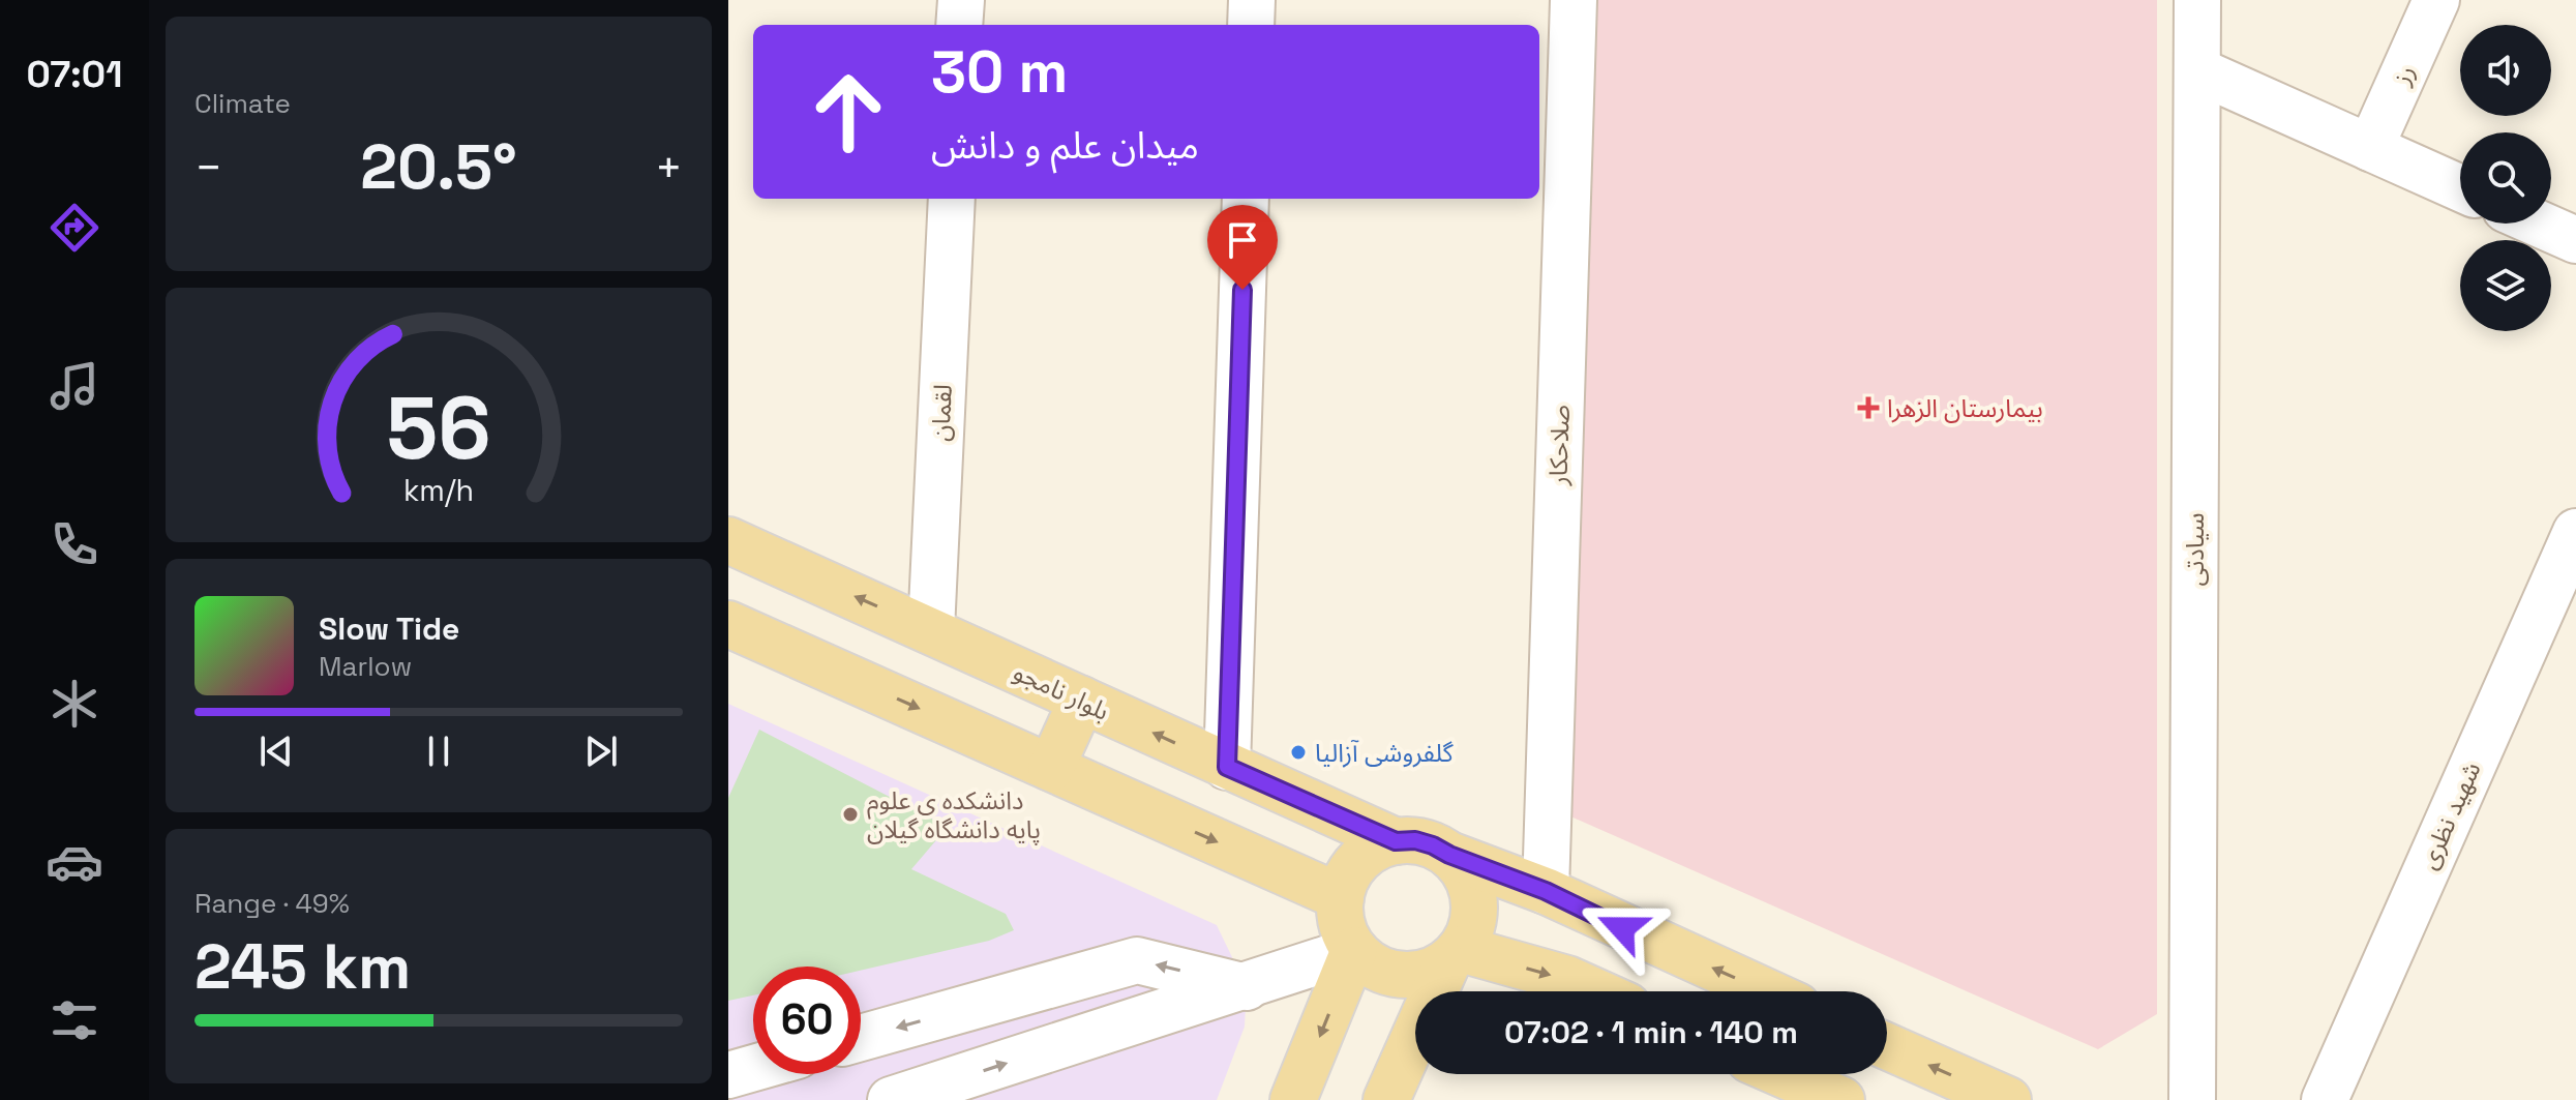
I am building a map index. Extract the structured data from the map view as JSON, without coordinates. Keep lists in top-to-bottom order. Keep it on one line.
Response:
{"streets":{"main road":["بلوار نامجو"],"street":["رز","لقمان","صلاحکار","سیادتی","شهید نظری"]},"crossings":[["لقمان","بلوار نامجو"]],"places":{"health":["بیمارستان الزهرا"],"other":["گلفروشی آزالیا","دانشکده ی علوم پایه دانشگاه گیلان"]},"page":{"tabs":"07:01","tile":["Climate",["Range · 49%","245 km"]],"turn":["30 m","میدان علم و دانش"],"heat":["−","20.5°","+"],"song":["Slow Tide","Marlow"],"limit":"60","trip":"07:02 · 1 min · 140 m","gauge":["56","km/h"]}}
